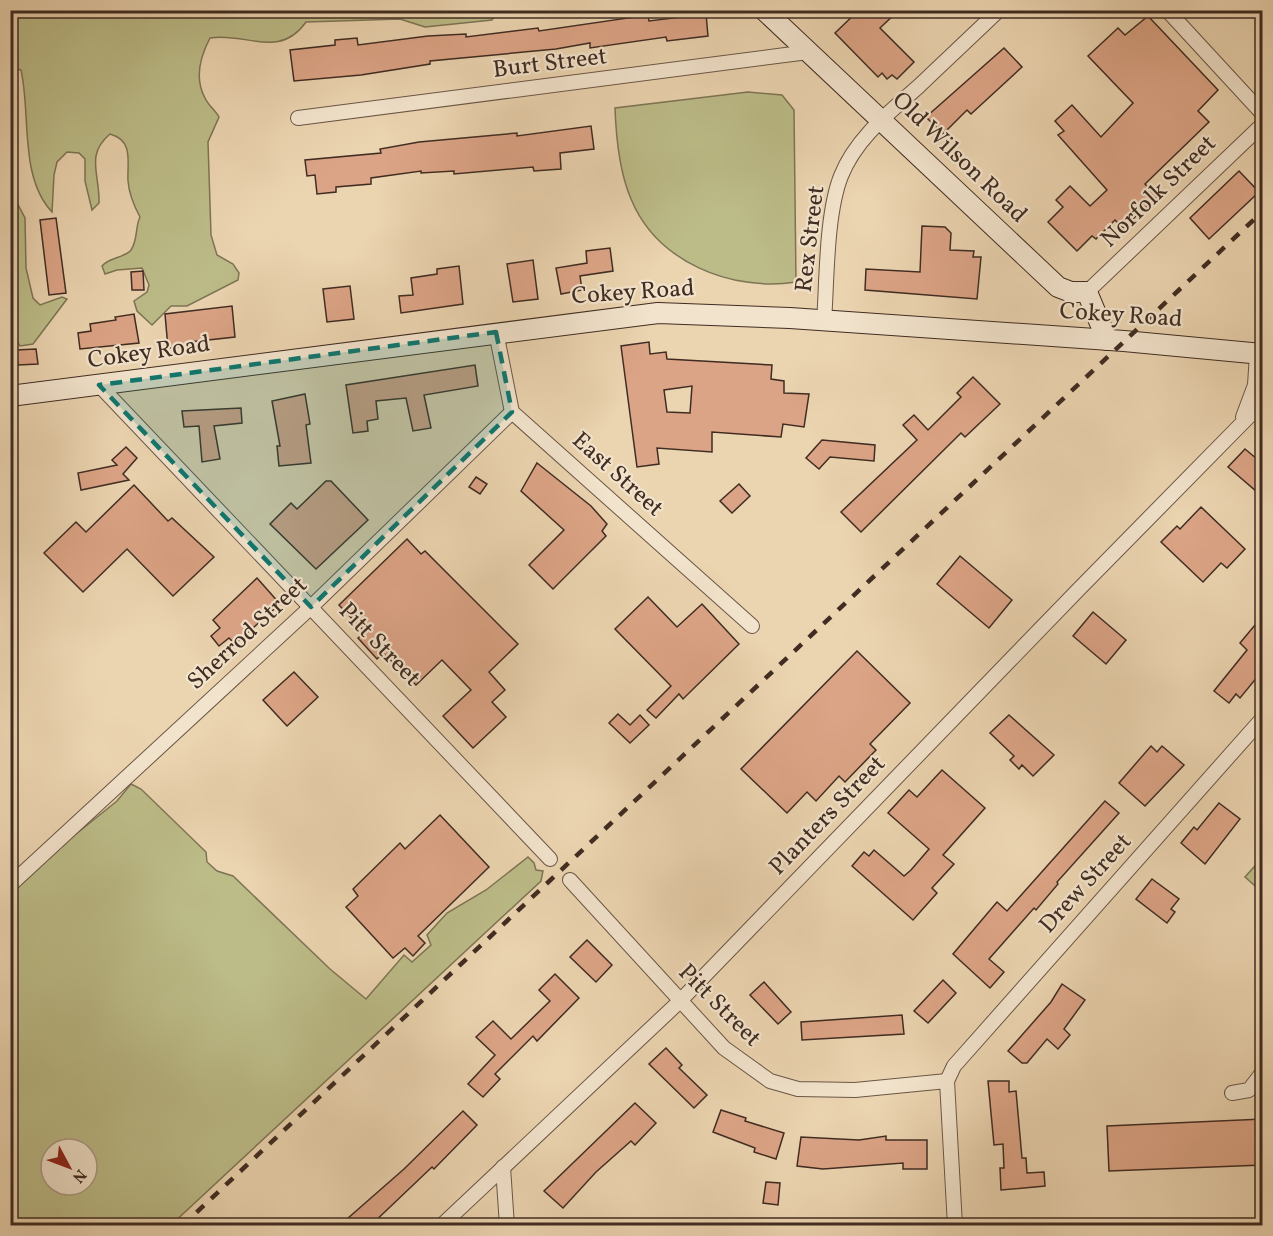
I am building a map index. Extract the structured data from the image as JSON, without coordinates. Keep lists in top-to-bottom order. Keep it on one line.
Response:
{"streets":{"street":["Burt Street","Old Wilson Road","Norfolk Street","Rex Street","Cokey Road","East Street","Sherrod Street","Pitt Street","Planters Street","Drew Street"]},"crossings":[["Burt Street","Old Wilson Road"],["Old Wilson Road","Norfolk Street"],["Old Wilson Road","Rex Street"],["Rex Street","Cokey Road"],["Cokey Road","Pitt Street"],["Cokey Road","Planters Street"],["East Street","Sherrod Street"],["Sherrod Street","Pitt Street"],["Pitt Street","Planters Street"],["Pitt Street","Drew Street"]],"north":"bottom right"}
